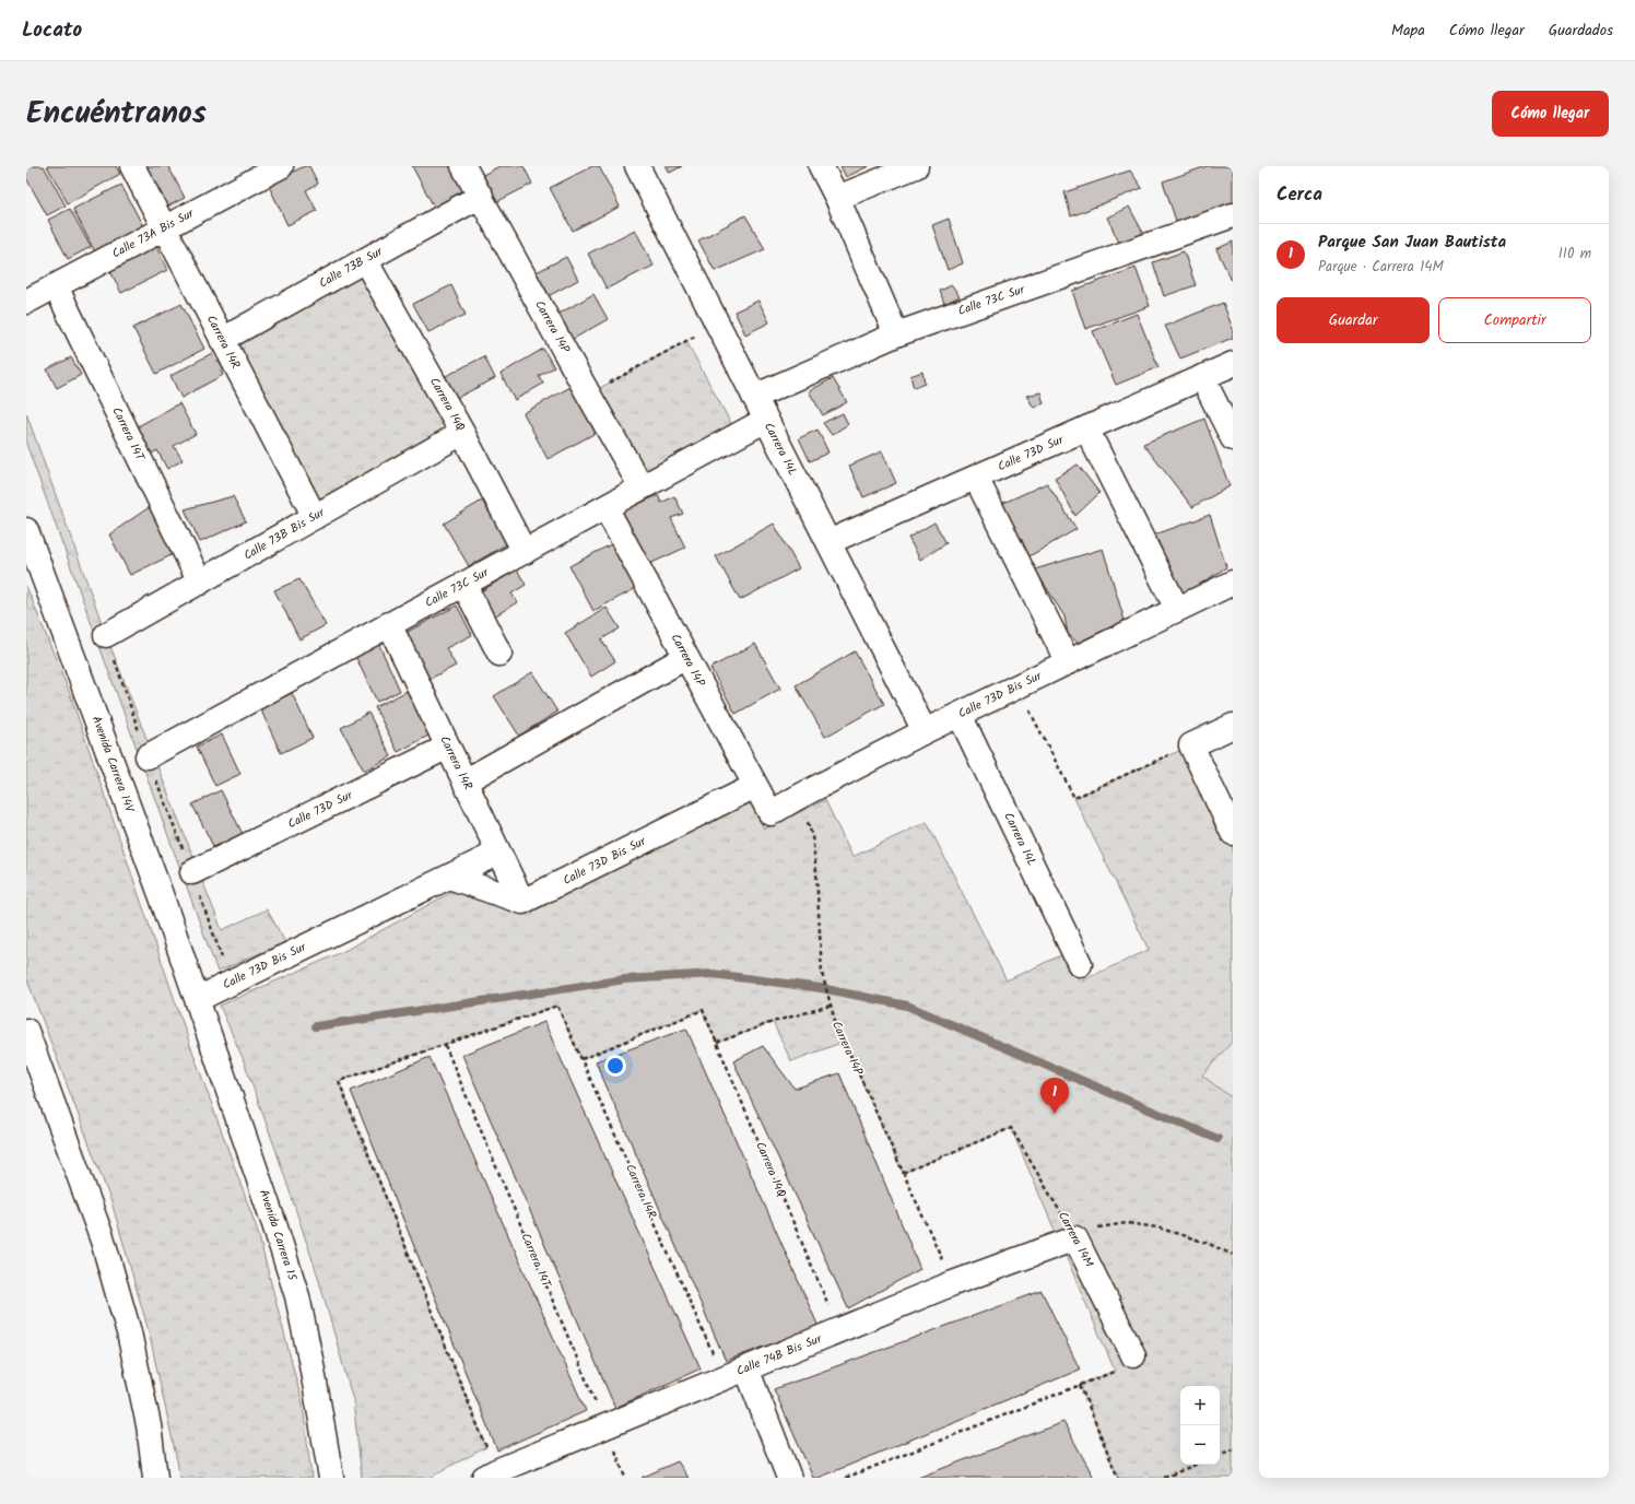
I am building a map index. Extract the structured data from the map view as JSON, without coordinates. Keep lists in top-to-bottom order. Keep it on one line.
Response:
{"streets":{"main road":["Calle 73A Bis Sur","Calle 73B Sur","Calle 73C Sur","Carrera 14P","Carrera 14R","Carrera 14Q","Carrera 14T","Carrera 14L","Calle 73D Sur","Calle 73B Bis Sur","Calle 73D Bis Sur","Avenida Carrera 14V","Avenida Carrera 15","Carrera 14M","Calle 74B Bis Sur"]},"crossings":[["Calle 73A Bis Sur","Carrera 14R"],["Calle 73A Bis Sur","Carrera 14T"],["Calle 73B Sur","Carrera 14P"],["Calle 73B Sur","Carrera 14R"],["Calle 73B Sur","Carrera 14Q"],["Calle 73C Sur","Carrera 14P"],["Calle 73C Sur","Carrera 14R"],["Calle 73C Sur","Carrera 14Q"],["Calle 73C Sur","Carrera 14L"],["Carrera 14P","Calle 73D Bis Sur"],["Carrera 14P","Carrera 14M"],["Carrera 14P","Calle 74B Bis Sur"],["Carrera 14R","Carrera 14Q"],["Carrera 14R","Carrera 14T"],["Carrera 14R","Calle 73D Sur"],["Carrera 14R","Calle 73B Bis Sur"],["Carrera 14R","Calle 73D Bis Sur"],["Carrera 14R","Calle 74B Bis Sur"],["Carrera 14Q","Calle 73B Bis Sur"],["Carrera 14Q","Calle 74B Bis Sur"],["Carrera 14T","Calle 73B Bis Sur"],["Carrera 14T","Calle 74B Bis Sur"],["Carrera 14L","Calle 73D Sur"],["Carrera 14L","Calle 73D Bis Sur"],["Calle 73D Bis Sur","Avenida Carrera 14V"],["Calle 73D Bis Sur","Avenida Carrera 15"],["Avenida Carrera 14V","Avenida Carrera 15"],["Carrera 14M","Calle 74B Bis Sur"]],"page":{"header":"Locato","nav":["Mapa","Cómo llegar","Guardados"],"title":"Encuéntranos","buttons":["Cómo llegar",["Guardar","Compartir"]],"heading":"Cerca","list":[{"mark":"1","name":"Parque San Juan Bautista","note":"Parque · Carrera 14M","value":"110 m"}],"pins":"1","map_buttons":["+","−"]}}
